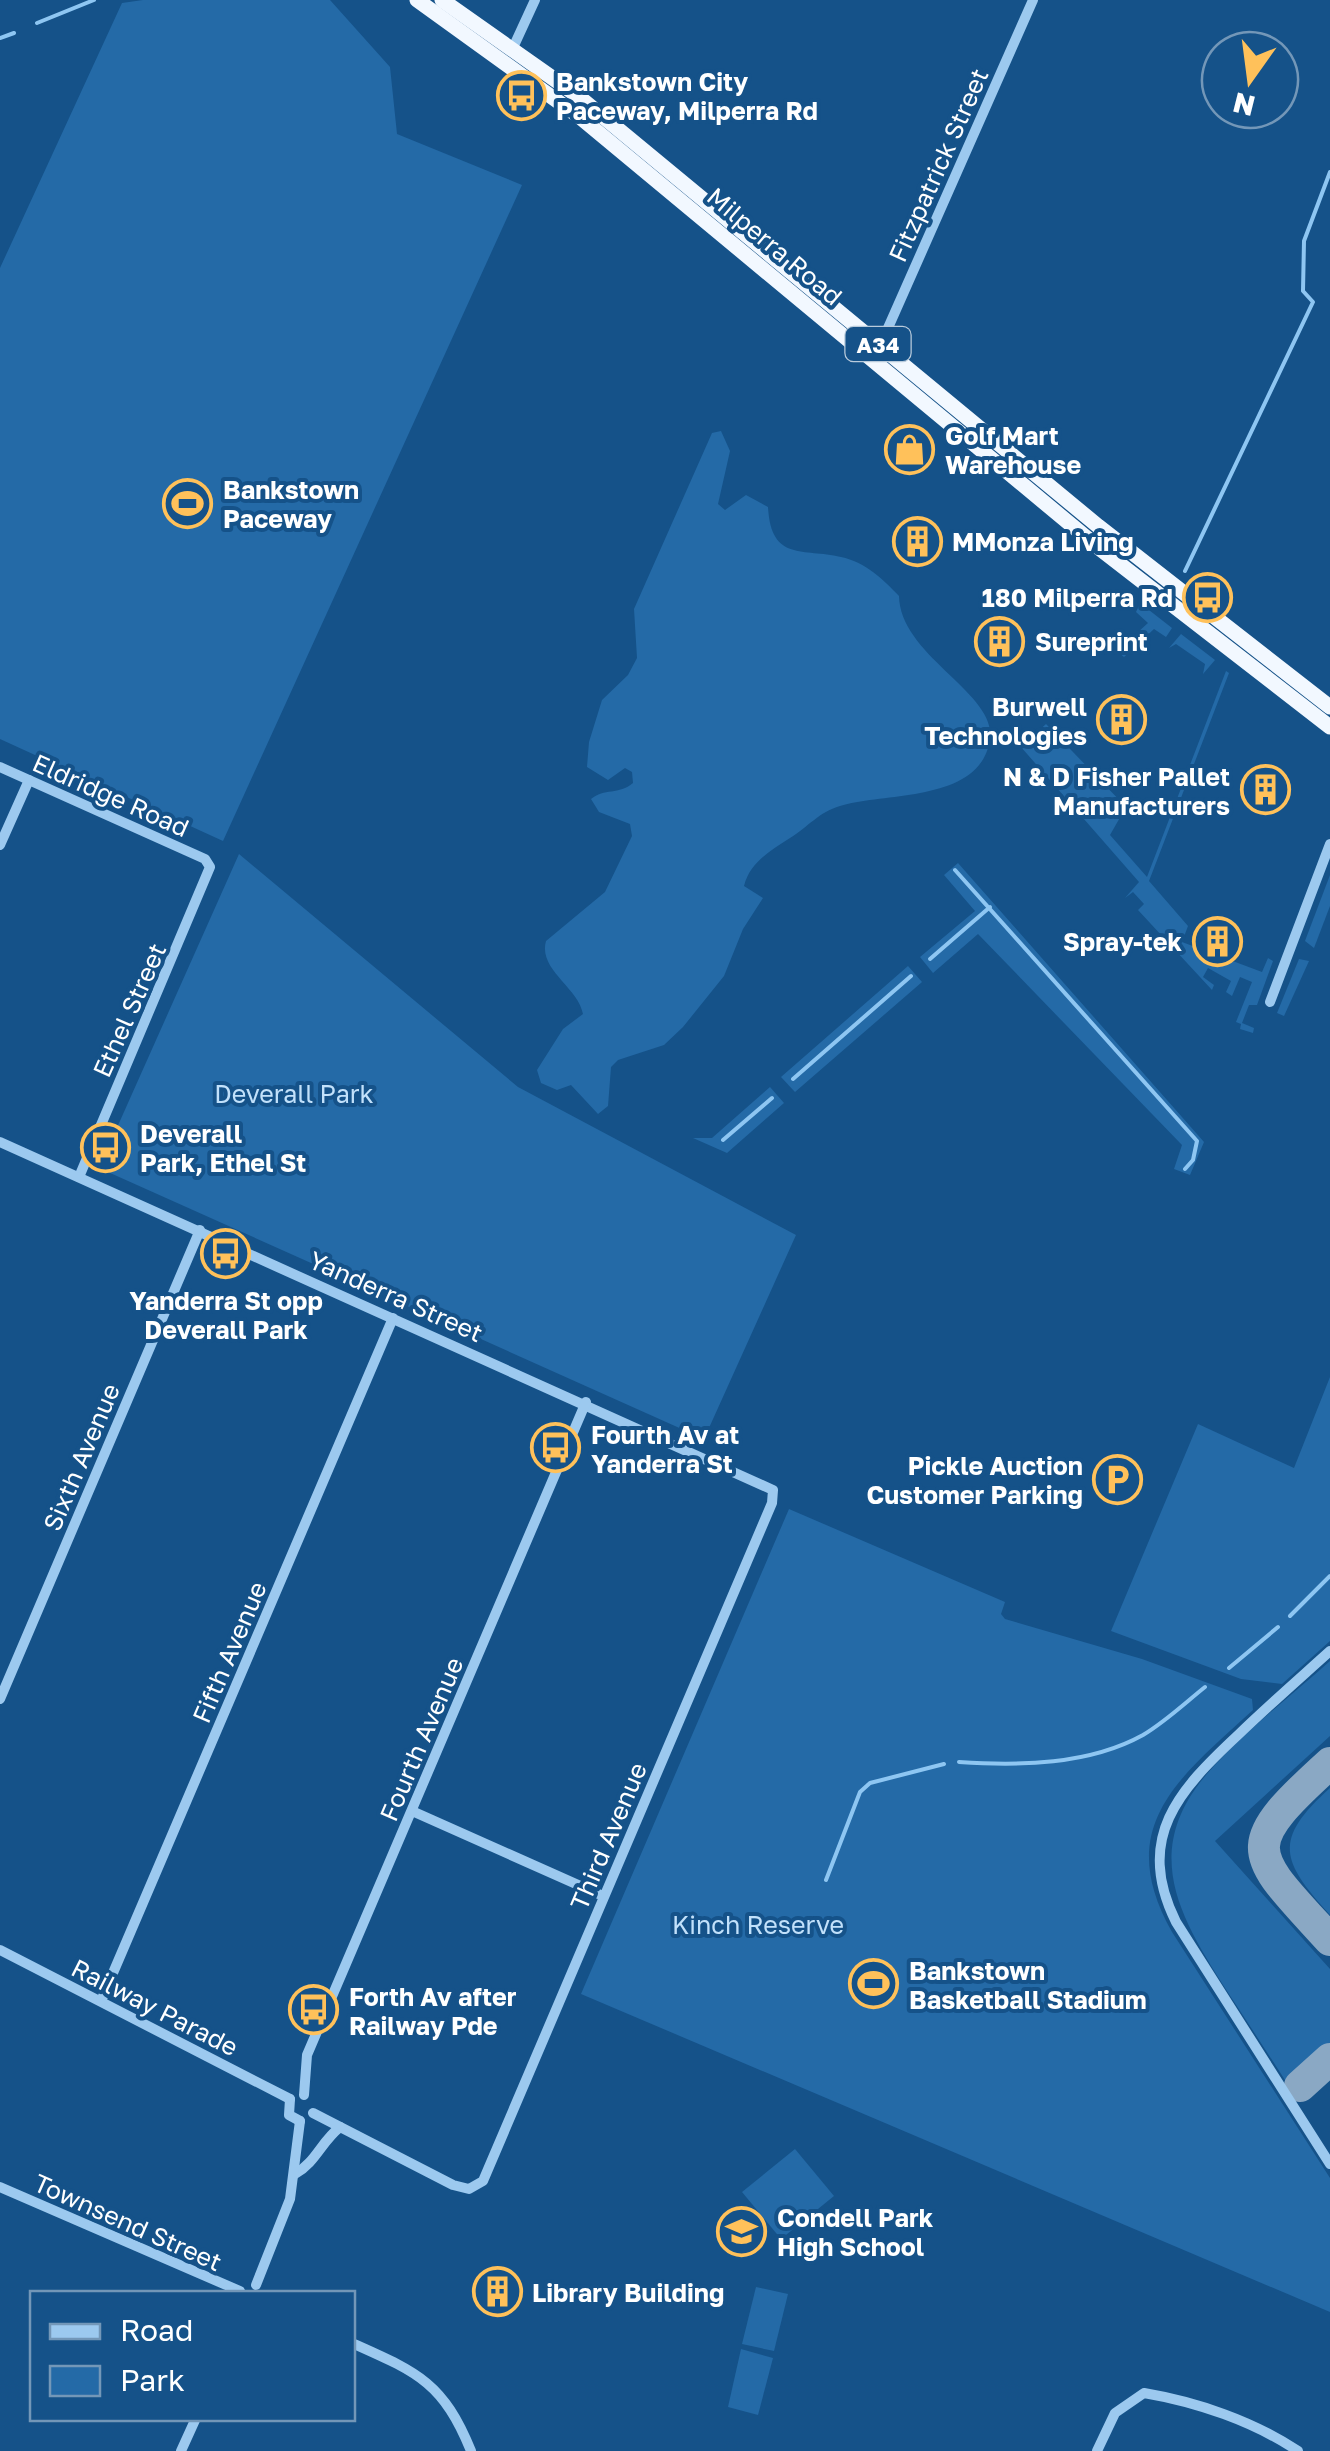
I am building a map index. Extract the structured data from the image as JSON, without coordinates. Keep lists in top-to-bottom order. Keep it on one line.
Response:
{"streets":{"highway":["Milperra Road","A34"],"street":["Fitzpatrick Street","Eldridge Road","Ethel Street","Yanderra Street","Sixth Avenue","Fifth Avenue","Fourth Avenue","Third Avenue","Railway Parade","Townsend Street"]},"crossings":[["Fitzpatrick Street","Milperra Road"],["Eldridge Road","Ethel Street"],["Ethel Street","Yanderra Street"],["Yanderra Street","Sixth Avenue"],["Yanderra Street","Fifth Avenue"],["Yanderra Street","Fourth Avenue"],["Yanderra Street","Third Avenue"],["Fifth Avenue","Railway Parade"],["Fourth Avenue","Railway Parade"]],"parks":["Deverall Park","Kinch Reserve"],"places":{"bus stop":["Bankstown City Paceway, Milperra Rd","180 Milperra Rd","Deverall Park, Ethel St","Yanderra St opp Deverall Park","Fourth Av at Yanderra St","Forth Av after Railway Pde"],"shop":["Golf Mart Warehouse"],"sports":["Bankstown Paceway","Bankstown Basketball Stadium"],"building":["MMonza Living","Sureprint","Burwell Technologies","N & D Fisher Pallet Manufacturers","Spray-tek","Library Building"],"parking":["Pickle Auction Customer Parking"],"school or university":["Condell Park High School"]},"legend":["Road","Park"],"north":"bottom"}
